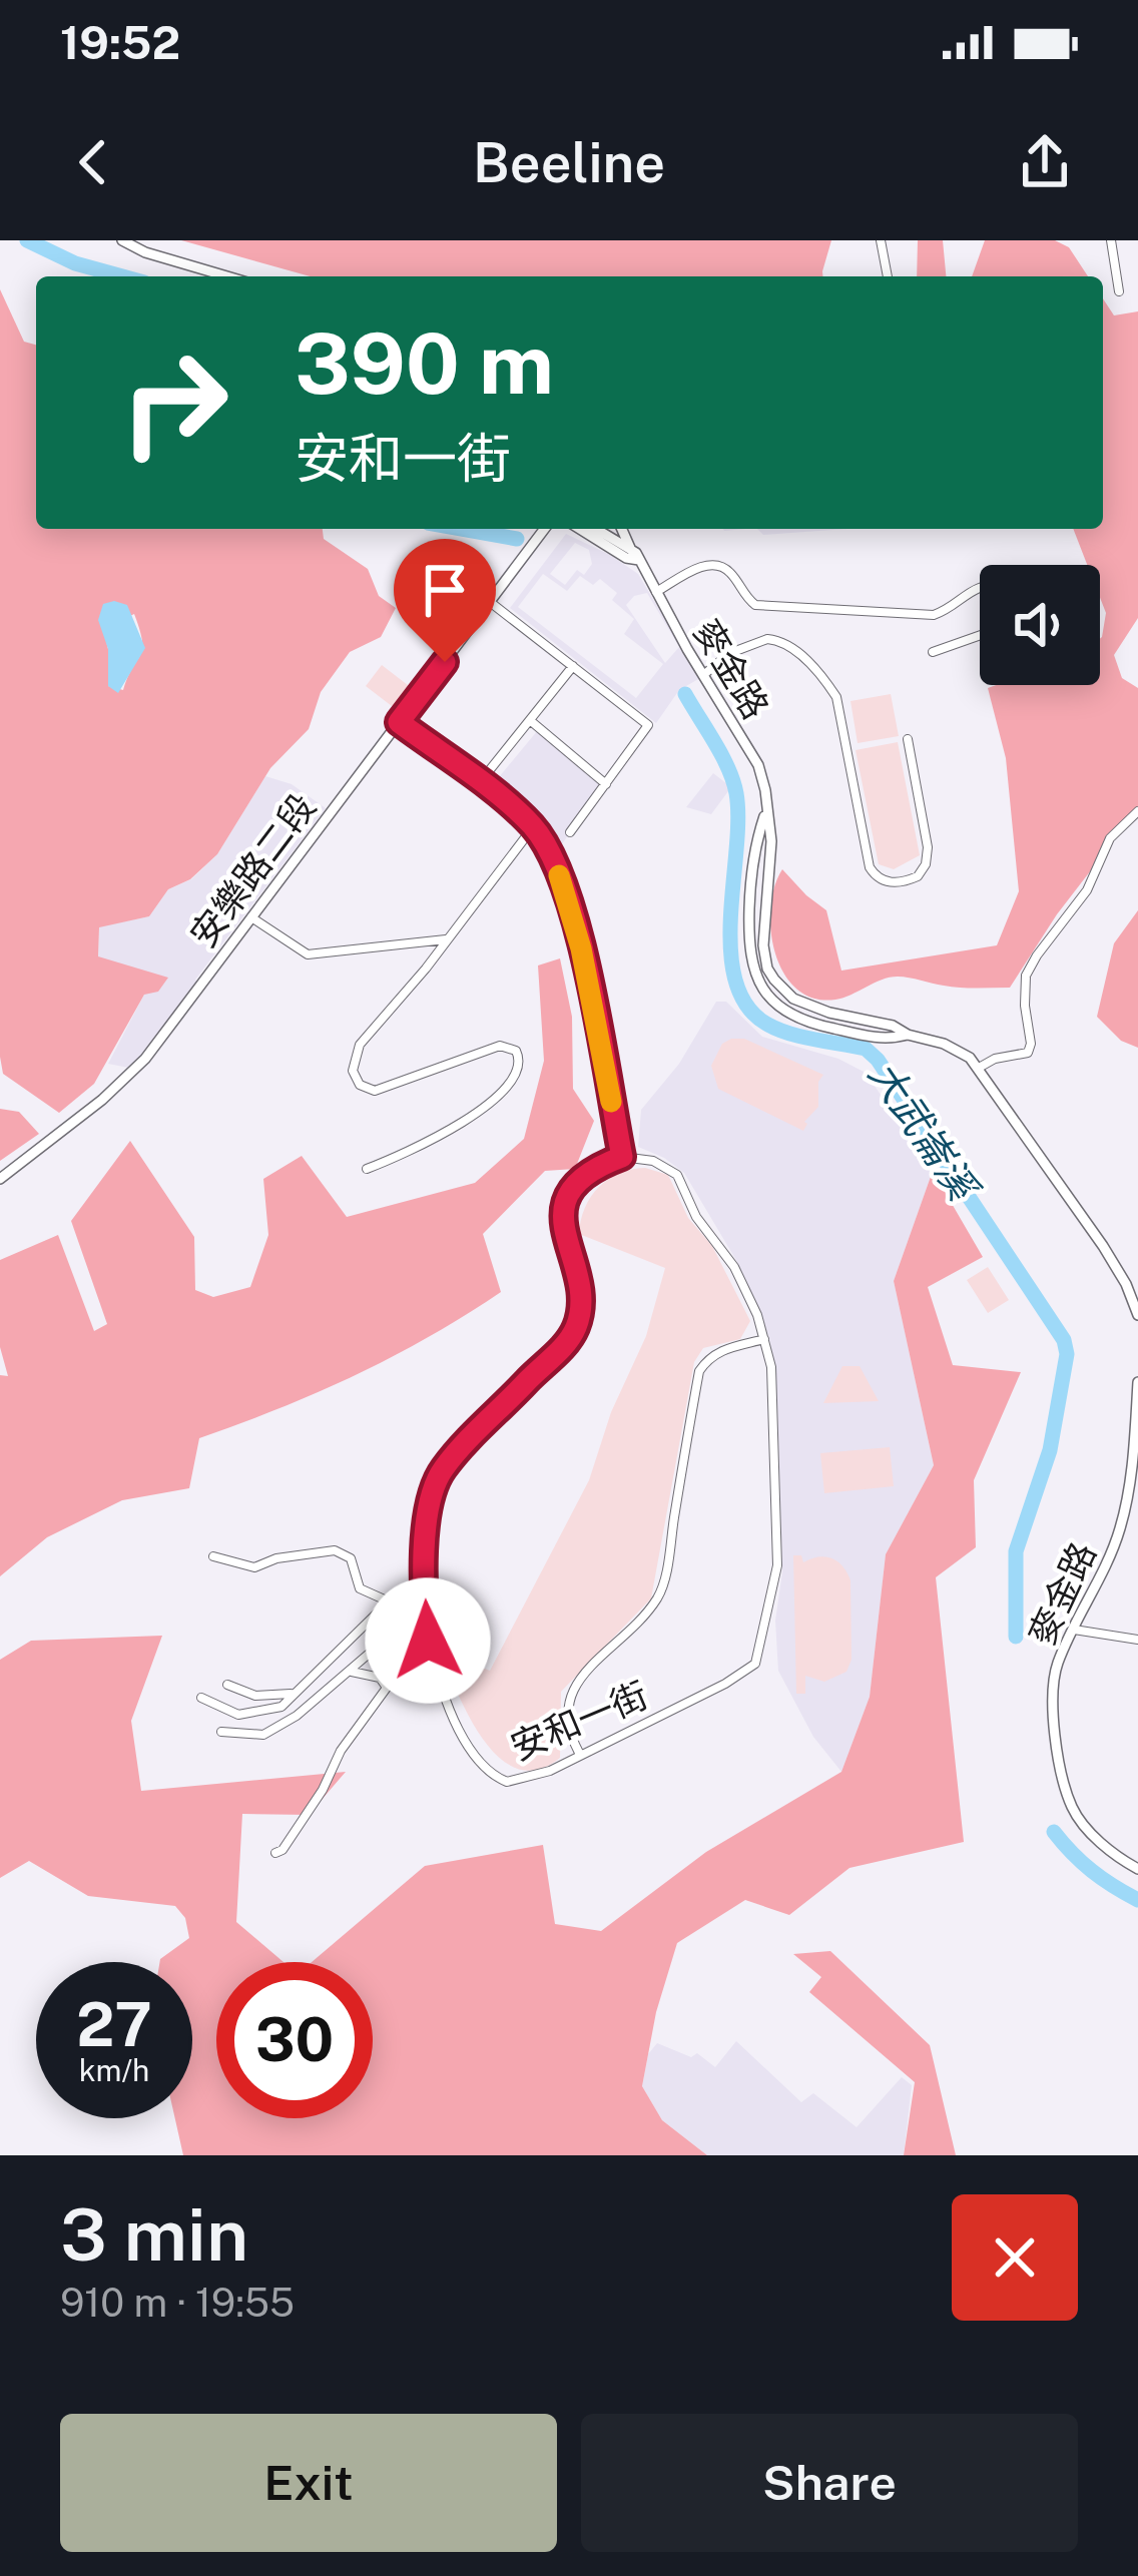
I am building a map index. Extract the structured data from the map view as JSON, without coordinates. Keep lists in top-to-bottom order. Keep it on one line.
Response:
{"streets":{"street":["麥金路","安樂路二段","安和一街"]},"water":["大武崙溪"],"page":{"status":"19:52","header":"Beeline","turn":["390 m","安和一街"],"speed":"27 km/h","limit":"30","heading":["3 min","910 m · 19:55"],"buttons":["Exit","Share"]}}
